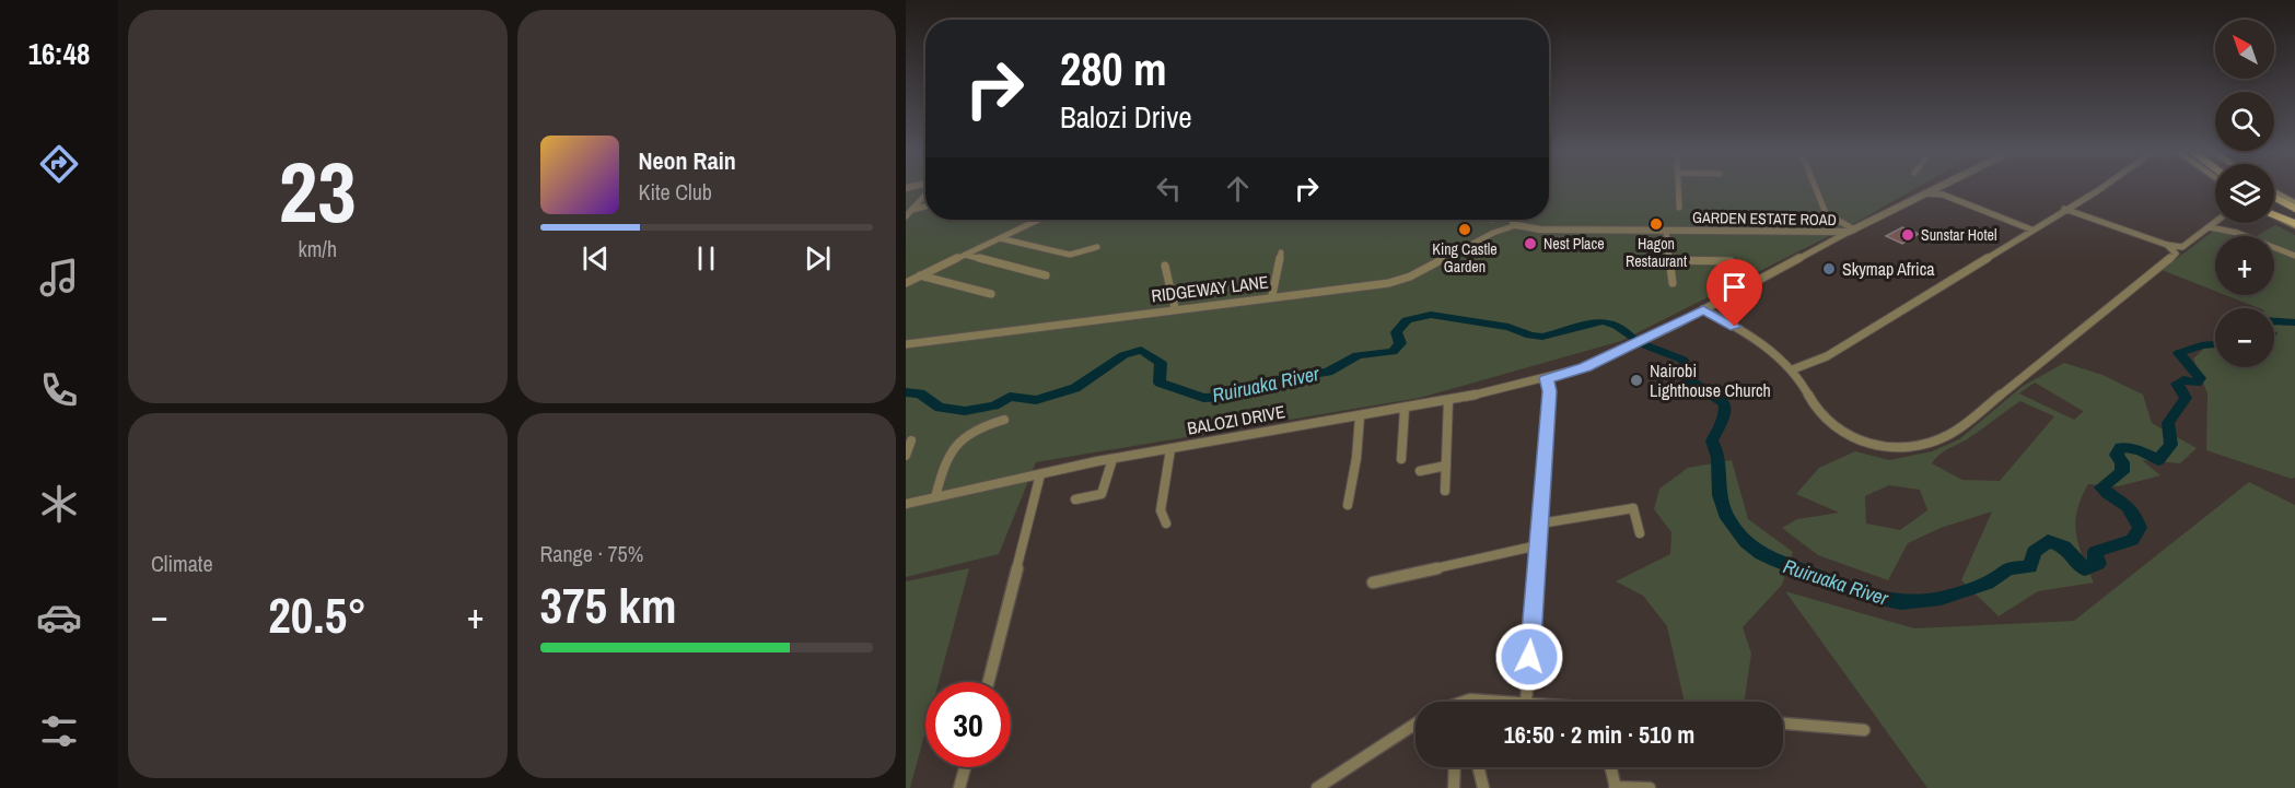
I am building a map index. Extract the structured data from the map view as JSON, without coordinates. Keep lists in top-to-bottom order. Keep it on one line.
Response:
{"streets":{"street":["GARDEN ESTATE ROAD","RIDGEWAY LANE","BALOZI DRIVE"]},"crossings":[["GARDEN ESTATE ROAD","RIDGEWAY LANE"],["GARDEN ESTATE ROAD","BALOZI DRIVE"]],"water":["Ruiruaka River"],"places":["Hagon Restaurant","King Castle Garden","Sunstar Hotel","Nest Place","Skymap Africa","Nairobi Lighthouse Church"],"north":"top left","page":{"tabs":"16:48","tile":[["23","km/h"],"Climate",["Range · 75%","375 km"]],"map_buttons":["+","−"],"turn":["280 m","Balozi Drive"],"song":["Neon Rain","Kite Club"],"heat":["−","20.5°","+"],"limit":"30","trip":"16:50 · 2 min · 510 m"}}
